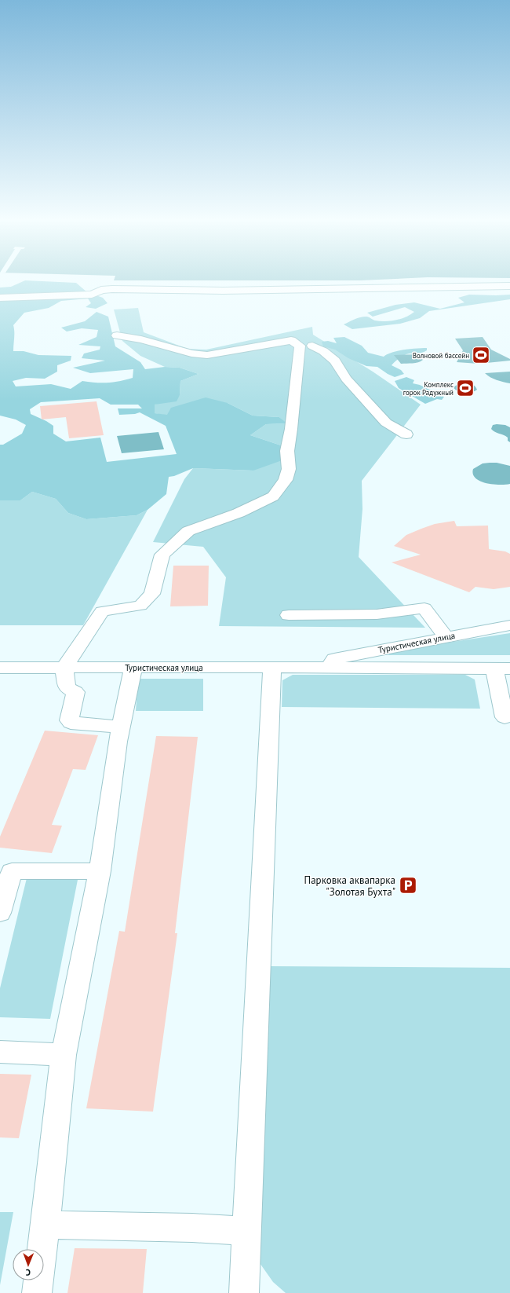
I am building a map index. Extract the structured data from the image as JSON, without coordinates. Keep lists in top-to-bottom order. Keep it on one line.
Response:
{"streets":{"street":["Туристическая улица"]},"places":{"sports":["Волновой бассейн","Комплекс горок Радужный"],"parking":["Парковка аквапарка \"Золотая Бухта\""]},"north":"bottom"}
